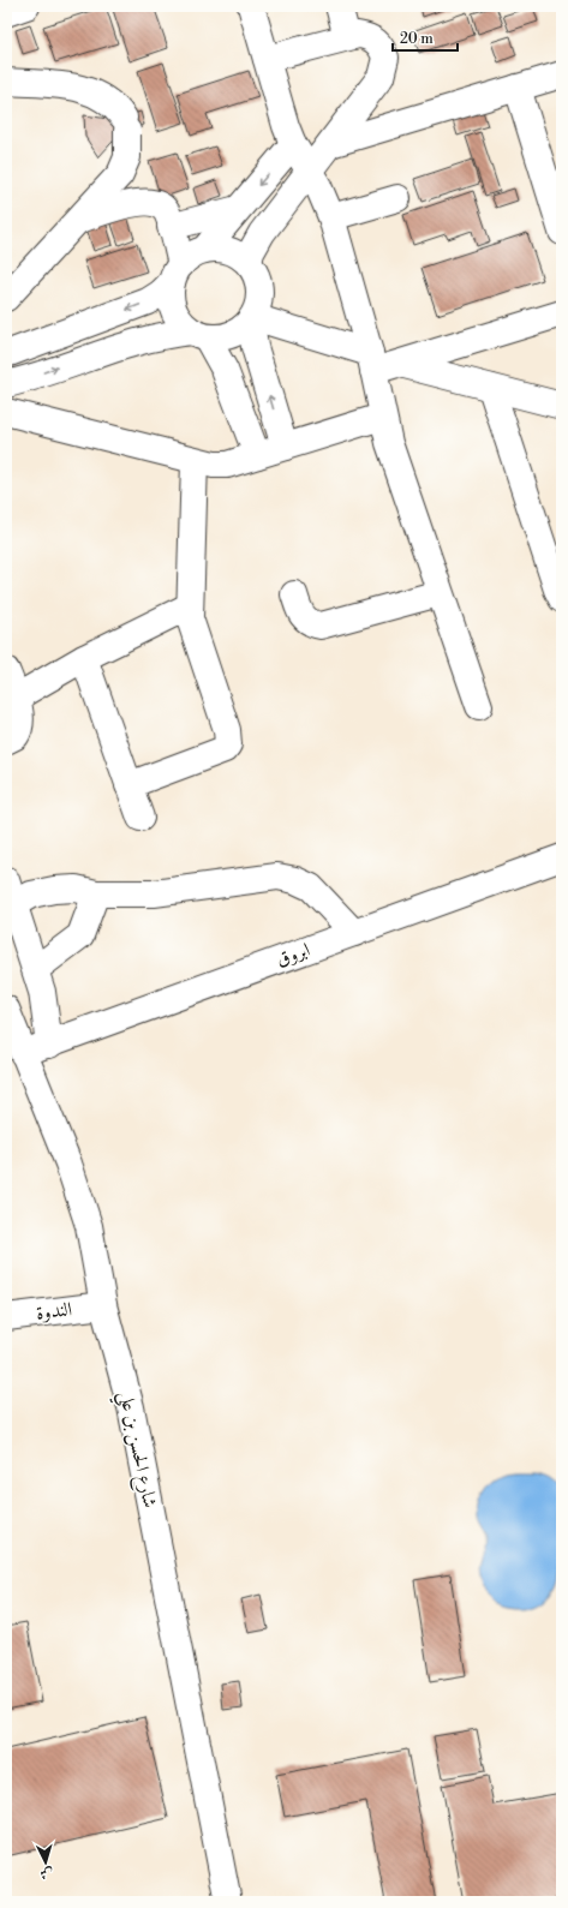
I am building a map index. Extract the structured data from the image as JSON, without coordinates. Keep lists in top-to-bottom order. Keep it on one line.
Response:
{"streets":{"street":["ابروق","الندوة","شارع الحسن بن علي"]},"crossings":[["ابروق","شارع الحسن بن علي"],["الندوة","شارع الحسن بن علي"]],"scale_bar":"20 m","north":"bottom"}
